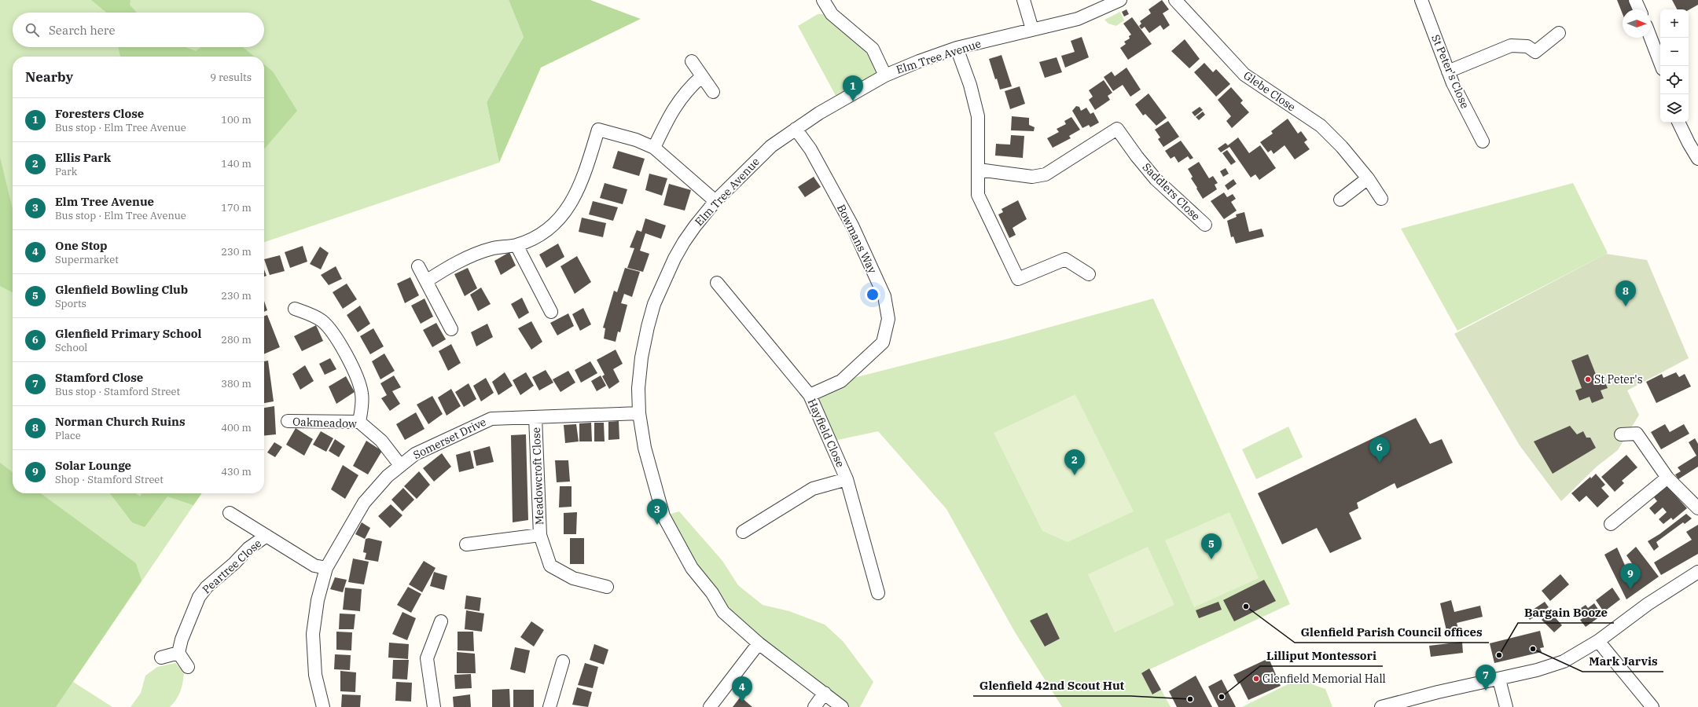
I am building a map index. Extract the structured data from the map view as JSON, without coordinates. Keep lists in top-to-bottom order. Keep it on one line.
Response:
{"streets":{"street":["Elm Tree Avenue","St Peter's Close","Glebe Close","Saddlers Close","Bowmans Way","Oakmeadow","Hayfield Close","Somerset Drive","Meadowcroft Close","Peartree Close"]},"crossings":[["Elm Tree Avenue","Bowmans Way"],["Elm Tree Avenue","Somerset Drive"],["Bowmans Way","Hayfield Close"],["Oakmeadow","Somerset Drive"],["Somerset Drive","Meadowcroft Close"],["Somerset Drive","Peartree Close"]],"places":["St Peter's","Glenfield Parish Council offices","Mark Jarvis","Bargain Booze","Glenfield Memorial Hall","Lilliput Montessori","Glenfield 42nd Scout Hut"],"north":"right","page":{"map_buttons":["+","−"],"search":"Search here","heading":["Nearby","9 results"],"pins":["1","8","6","2","3","5","9","7","4"],"list":[{"mark":"1","name":"Foresters Close","note":"Bus stop · Elm Tree Avenue","value":"100 m"},{"mark":"2","name":"Ellis Park","note":"Park","value":"140 m"},{"mark":"3","name":"Elm Tree Avenue","note":"Bus stop · Elm Tree Avenue","value":"170 m"},{"mark":"4","name":"One Stop","note":"Supermarket","value":"230 m"},{"mark":"5","name":"Glenfield Bowling Club","note":"Sports","value":"230 m"},{"mark":"6","name":"Glenfield Primary School","note":"School","value":"280 m"},{"mark":"7","name":"Stamford Close","note":"Bus stop · Stamford Street","value":"380 m"},{"mark":"8","name":"Norman Church Ruins","note":"Place","value":"400 m"},{"mark":"9","name":"Solar Lounge","note":"Shop · Stamford Street","value":"430 m"}]}}
